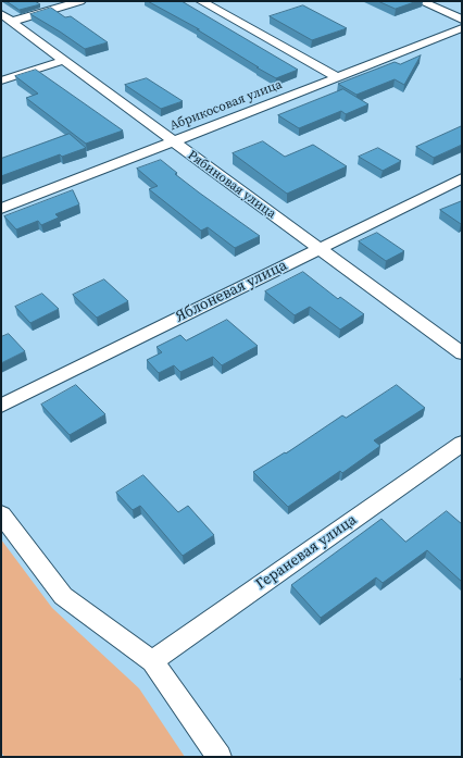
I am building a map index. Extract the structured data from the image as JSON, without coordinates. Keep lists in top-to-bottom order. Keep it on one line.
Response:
{"streets":{"street":["Абрикосовая улица","Рябиновая улица","Яблоневая улица","Гераневая улица"]},"crossings":[["Абрикосовая улица","Рябиновая улица"],["Рябиновая улица","Яблоневая улица"]]}
